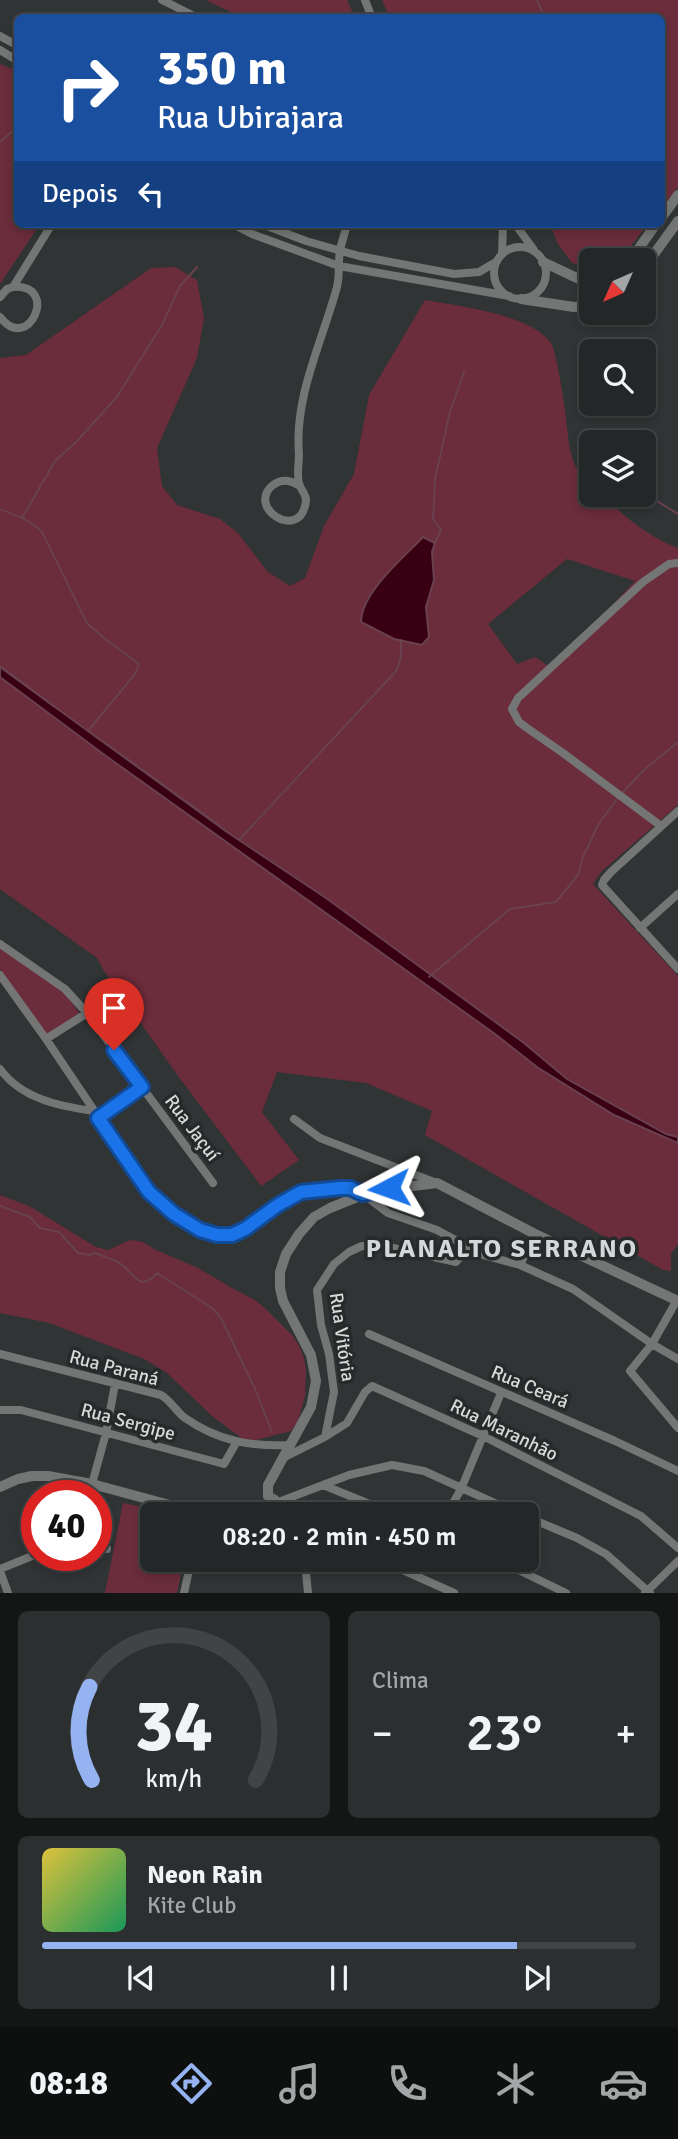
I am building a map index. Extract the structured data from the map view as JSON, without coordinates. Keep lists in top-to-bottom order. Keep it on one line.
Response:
{"streets":{"street":["Rua Jaçuí","Rua Vitória","Rua Paraná","Rua Ceará","Rua Sergipe","Rua Maranhão"]},"crossings":[["Rua Vitória","Rua Maranhão"],["Rua Paraná","Rua Sergipe"]],"districts":["PLANALTO SERRANO"],"north":"bottom left","page":{"turn":["350 m","Rua Ubirajara"],"then":"Depois","limit":"40","trip":"08:20 · 2 min · 450 m","tile":"Clima","heat":["−","23°","+"],"song":["Neon Rain","Kite Club"],"tabs":"08:18","gauge":["34","km/h"]}}
